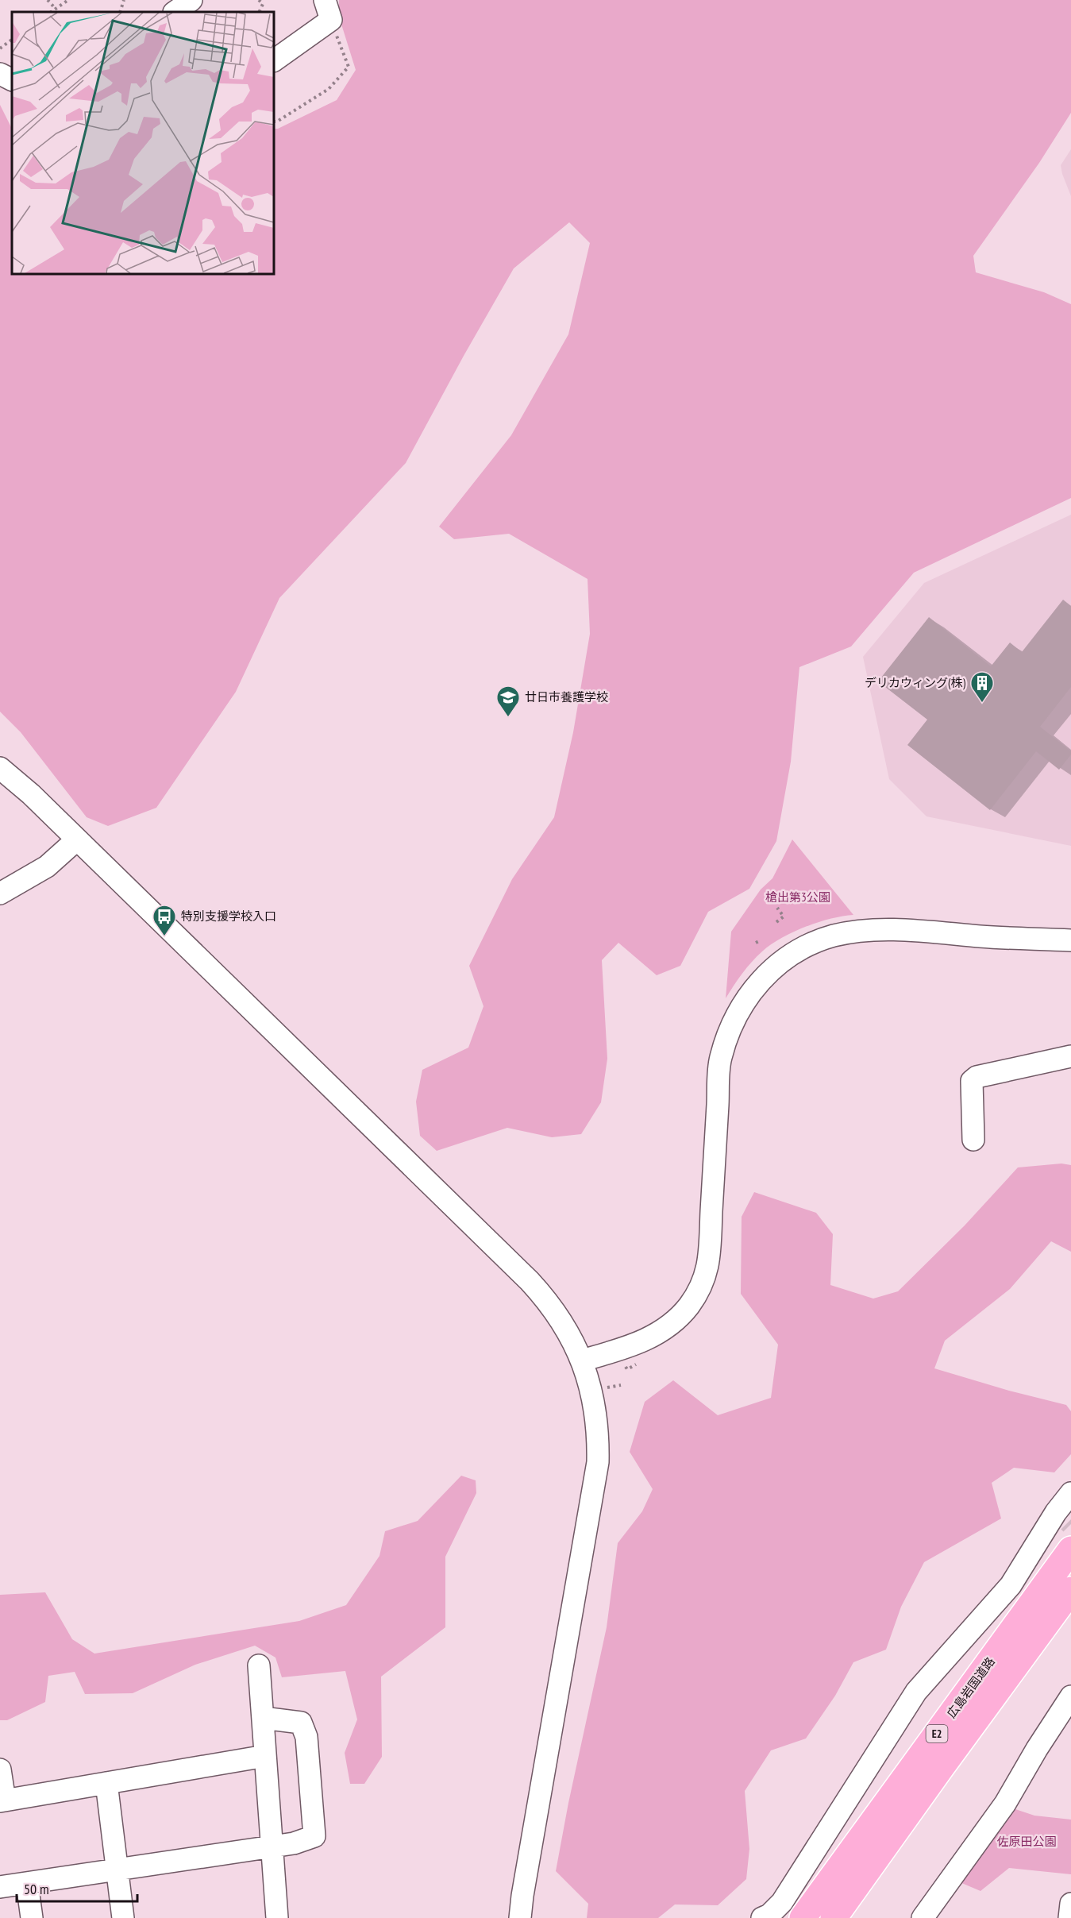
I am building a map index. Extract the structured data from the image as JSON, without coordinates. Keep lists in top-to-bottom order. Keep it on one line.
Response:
{"streets":{"highway":["広島岩国道路","E2"]},"parks":["槍出第3公園","佐原田公園"],"places":{"building":["デリカウィング(株)"],"school or university":["廿日市養護学校"],"bus stop":["特別支援学校入口"]},"scale_bar":"50 m"}
